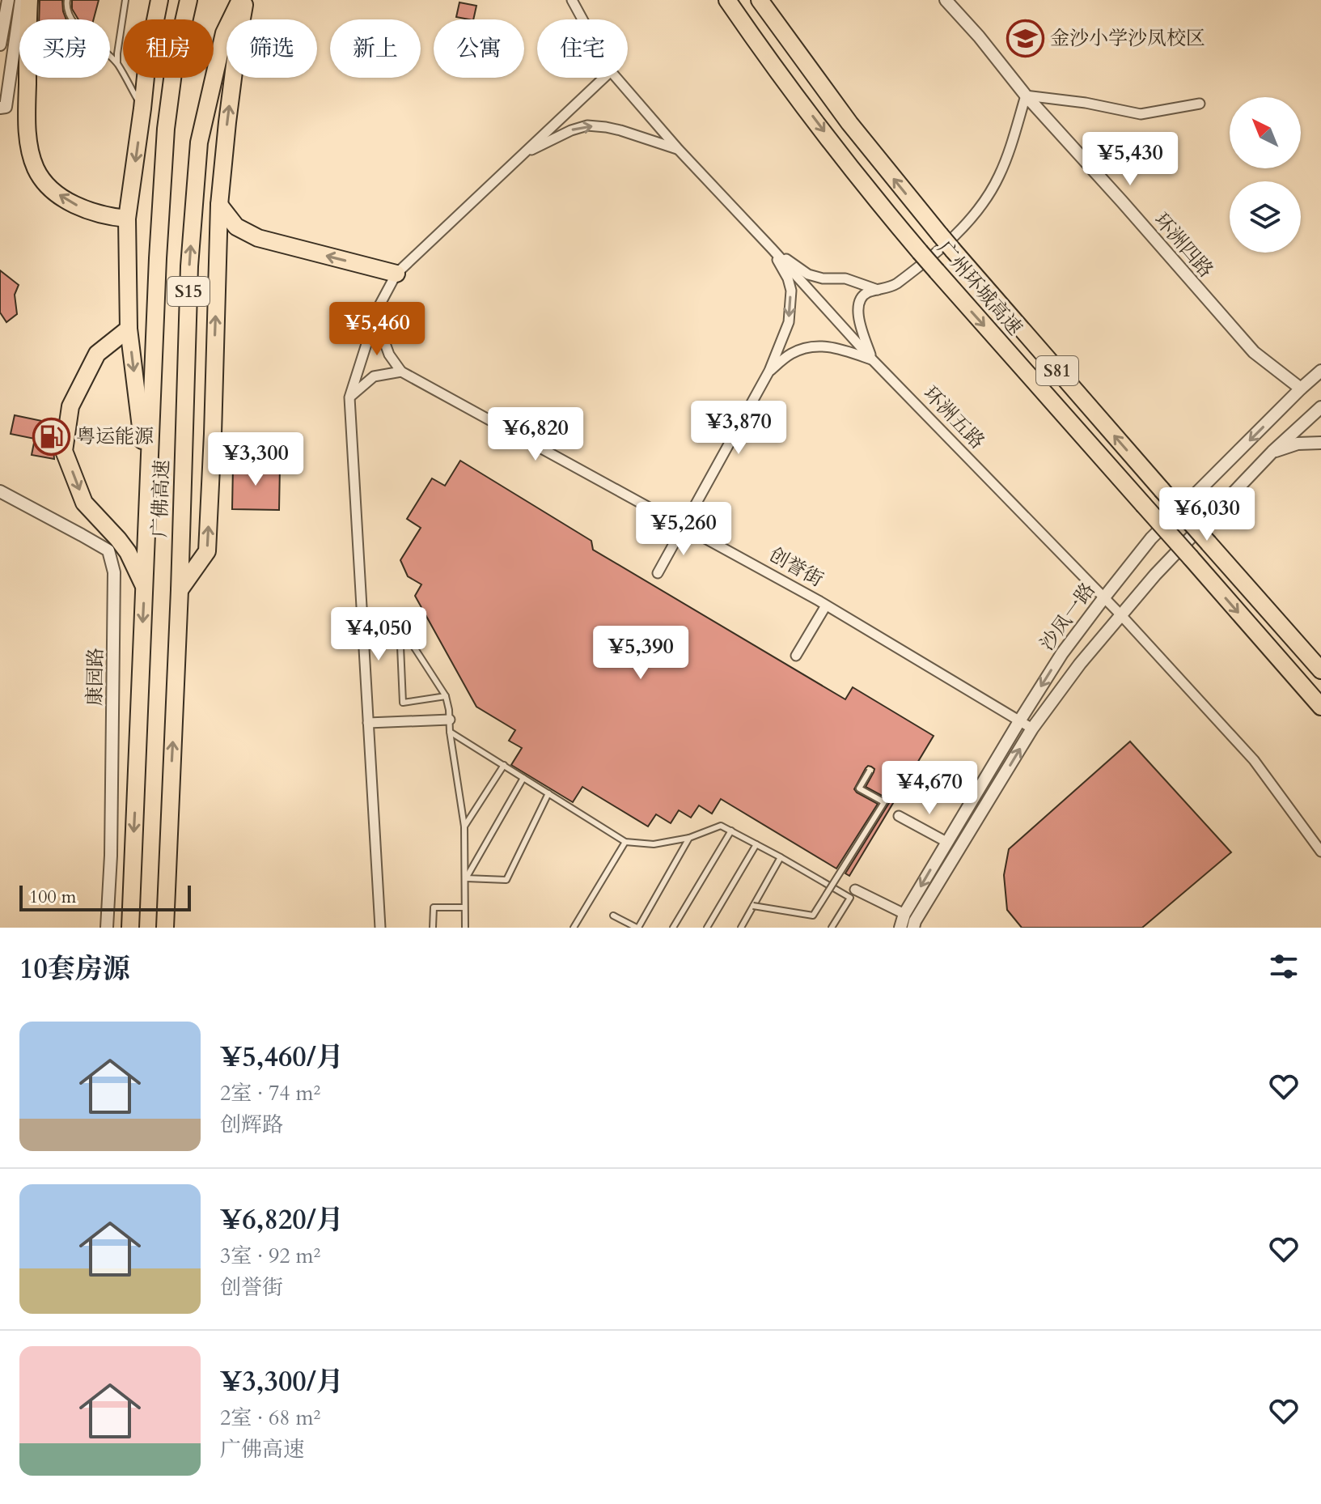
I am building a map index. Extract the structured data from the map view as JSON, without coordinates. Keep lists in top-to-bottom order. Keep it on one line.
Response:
{"streets":{"highway":["广州环城高速","S15","S81","广佛高速"],"street":["环洲四路","环洲五路","创誉街","沙凤一路","康园路"]},"crossings":[["环洲四路","沙凤一路"],["环洲五路","沙凤一路"],["创誉街","沙凤一路"]],"places":{"school or university":["金沙小学沙凤校区"],"fuel station":["粤运能源"]},"scale_bar":"100 m","north":"top left","page":{"chip":["买房","租房","筛选","新上","公寓","住宅"],"price":["¥5,430","¥5,460","¥3,870","¥6,820","¥3,300","¥6,030","¥5,260","¥4,050","¥5,390","¥4,670"],"scale":"100 m","heading":"10套房源","list":[{"name":"¥5,460/月","note":"2室 · 74 m² · 创辉路"},{"name":"¥6,820/月","note":"3室 · 92 m² · 创誉街"},{"name":"¥3,300/月","note":"2室 · 68 m² · 广佛高速"}]}}
